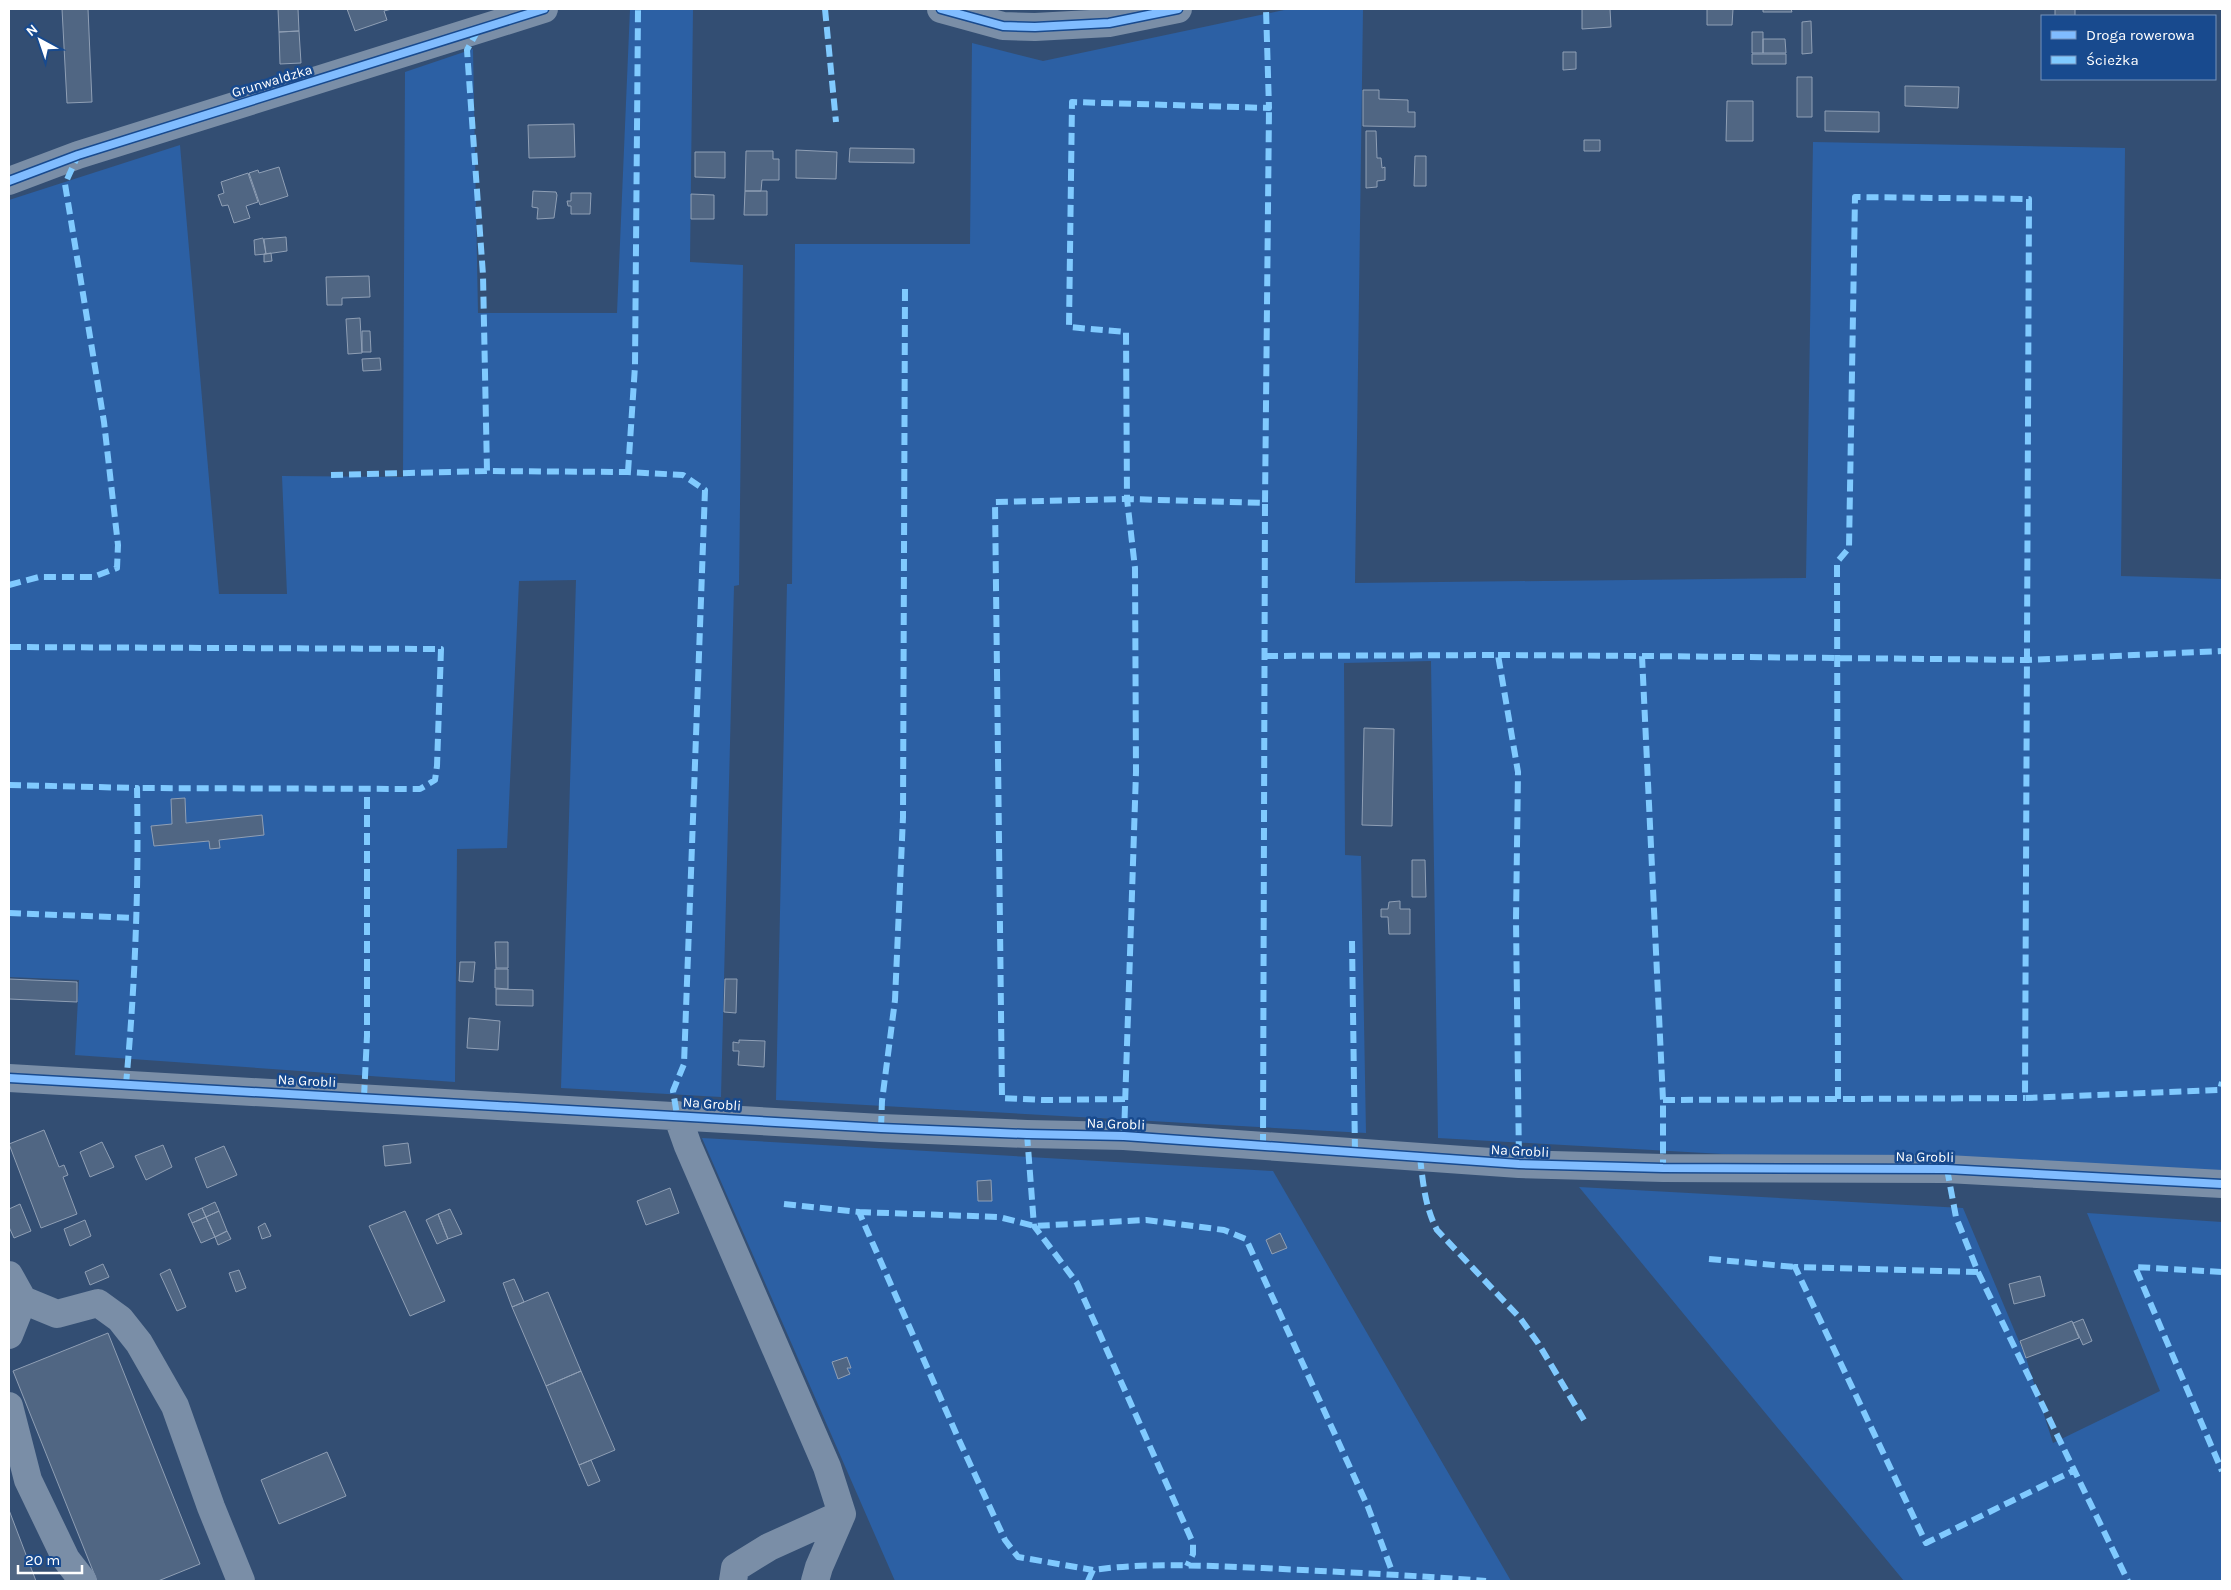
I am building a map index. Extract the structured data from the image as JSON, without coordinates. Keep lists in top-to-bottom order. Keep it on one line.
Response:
{"streets":{"street":["Grunwaldzka","Na Grobli"]},"legend":["Droga rowerowa","Ścieżka"],"scale_bar":"20 m","north":"top left"}
